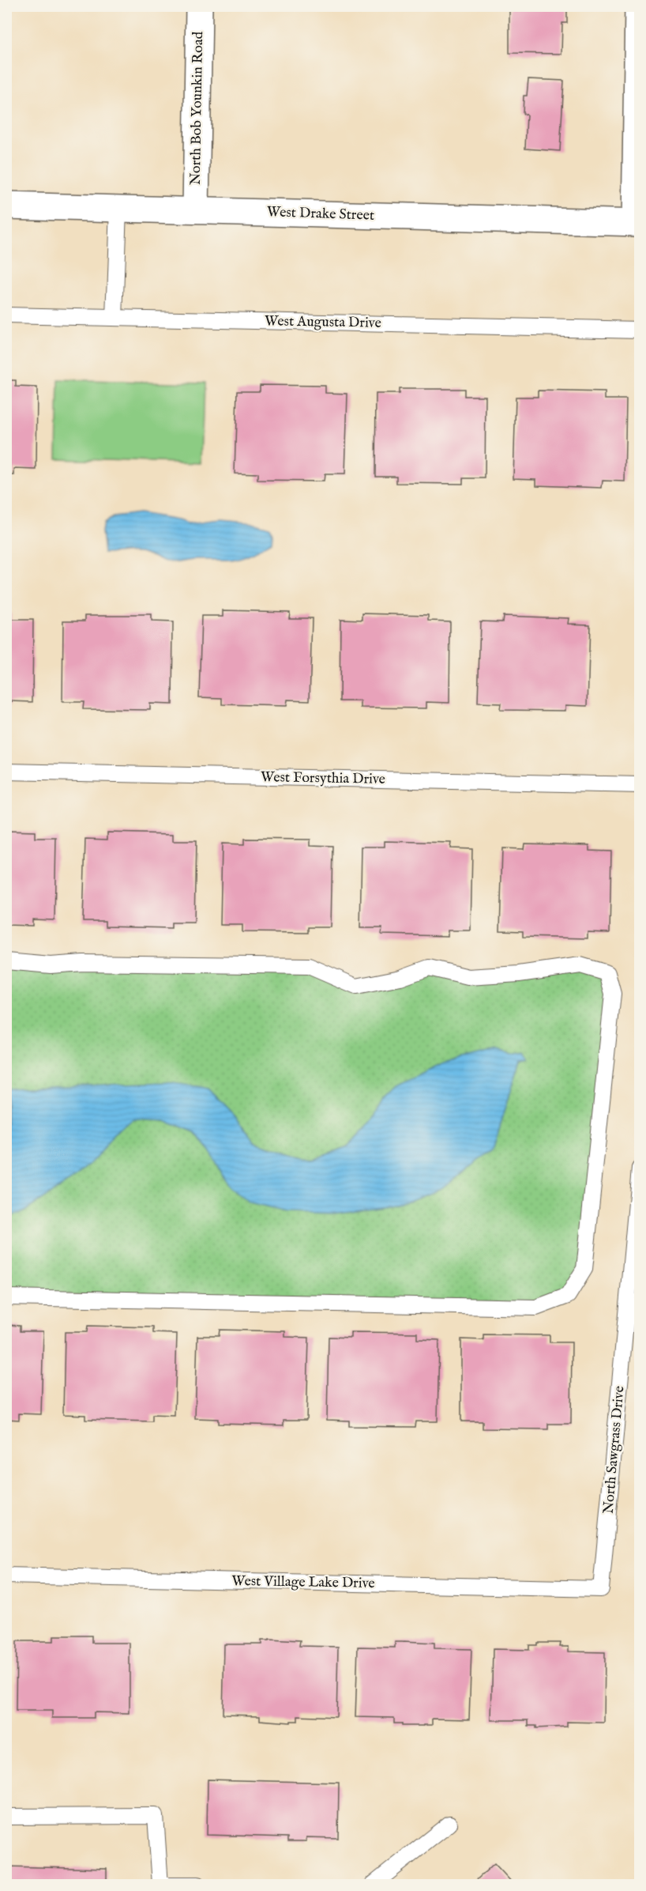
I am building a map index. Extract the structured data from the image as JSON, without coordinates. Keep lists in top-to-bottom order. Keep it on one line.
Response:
{"streets":{"street":["North Bob Younkin Road","West Drake Street"],"lane":["West Augusta Drive","West Forsythia Drive","North Sawgrass Drive","West Village Lake Drive"]},"crossings":[["North Bob Younkin Road","West Drake Street"],["North Sawgrass Drive","West Village Lake Drive"]]}
